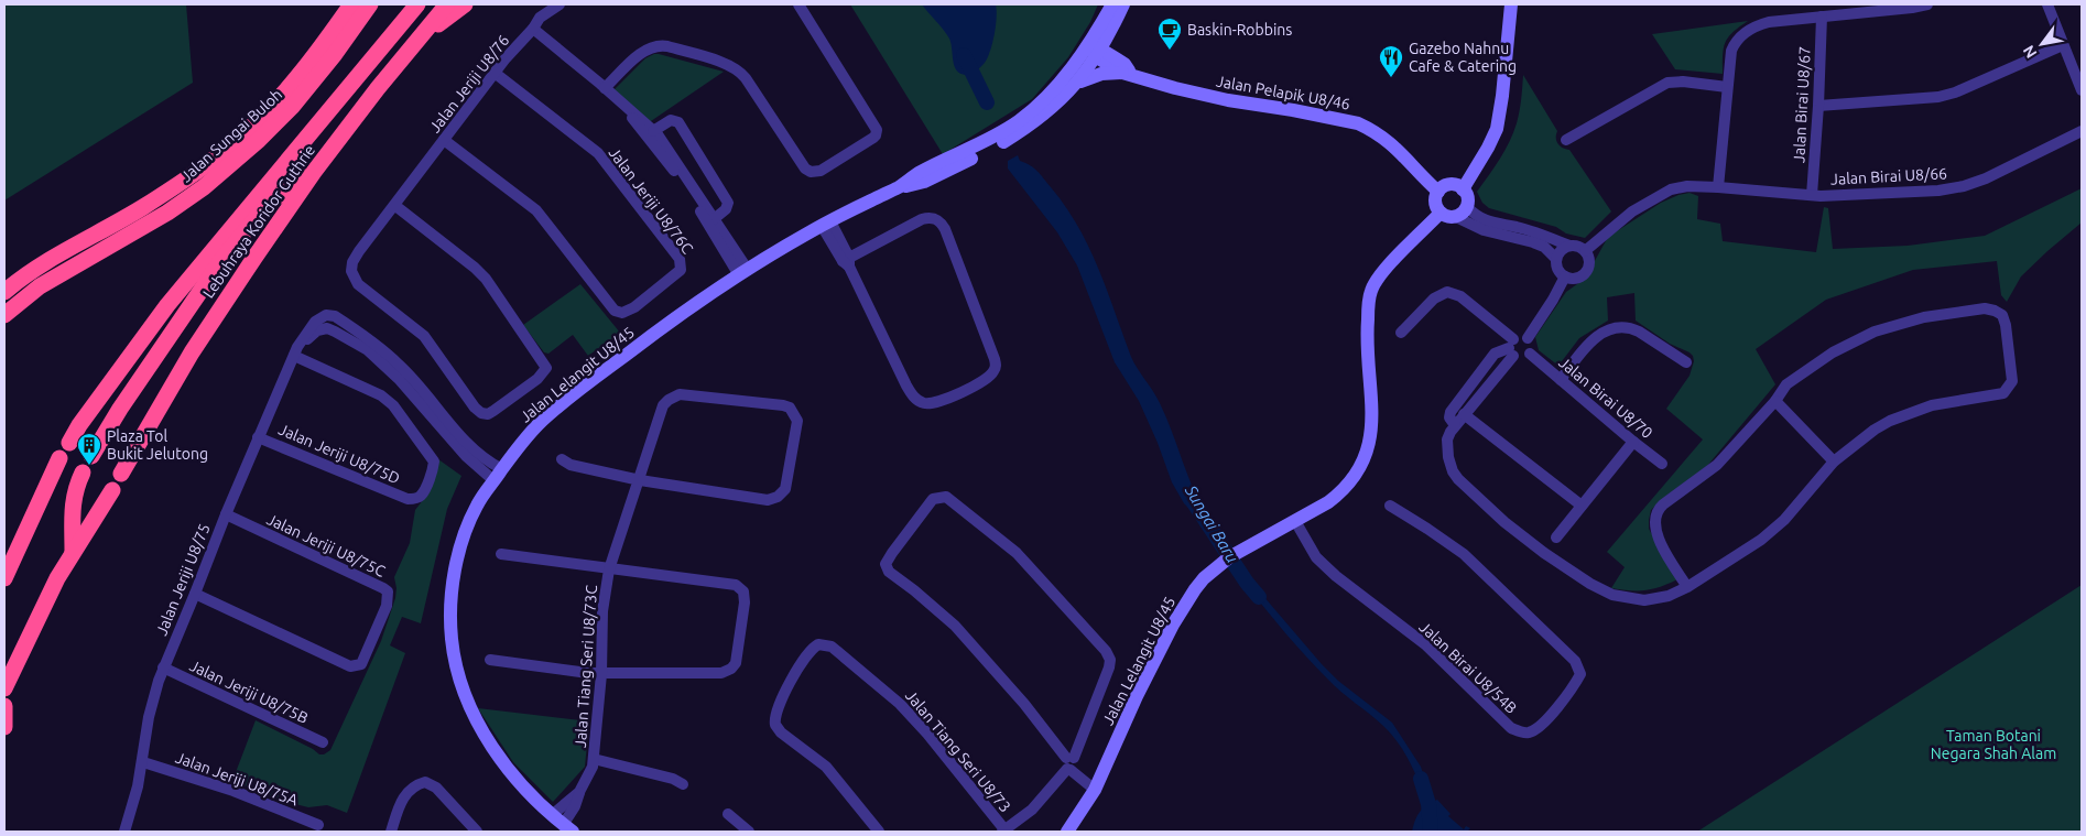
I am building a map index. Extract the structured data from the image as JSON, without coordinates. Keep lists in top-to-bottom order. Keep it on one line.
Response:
{"streets":{"highway":["Jalan Sungai Buloh","Lebuhraya Koridor Guthrie"],"street":["Jalan Jeriji U8/76","Jalan Pelapik U8/46","Jalan Birai U8/67","Jalan Birai U8/66","Jalan Jeriji U8/76C","Jalan Lelangit U8/45","Jalan Birai U8/70","Jalan Jeriji U8/75D","Jalan Jeriji U8/75C","Jalan Jeriji U8/75","Jalan Tiang Seri U8/73C","Jalan Birai U8/54B","Jalan Jeriji U8/75B","Jalan Tiang Seri U8/73","Jalan Jeriji U8/75A"]},"crossings":[["Jalan Jeriji U8/76","Jalan Jeriji U8/76C"],["Jalan Pelapik U8/46","Jalan Lelangit U8/45"],["Jalan Birai U8/67","Jalan Birai U8/66"],["Jalan Lelangit U8/45","Jalan Jeriji U8/75"],["Jalan Lelangit U8/45","Jalan Tiang Seri U8/73C"],["Jalan Lelangit U8/45","Jalan Birai U8/54B"],["Jalan Jeriji U8/75D","Jalan Jeriji U8/75"],["Jalan Jeriji U8/75C","Jalan Jeriji U8/75"],["Jalan Jeriji U8/75","Jalan Jeriji U8/75B"],["Jalan Jeriji U8/75","Jalan Jeriji U8/75A"]],"water":["Sungai Baru"],"parks":["Taman Botani Negara Shah Alam"],"places":{"cafe":["Baskin-Robbins"],"restaurant":["Gazebo Nahnu Cafe & Catering"],"building":["Plaza Tol Bukit Jelutong"]},"north":"bottom left"}
